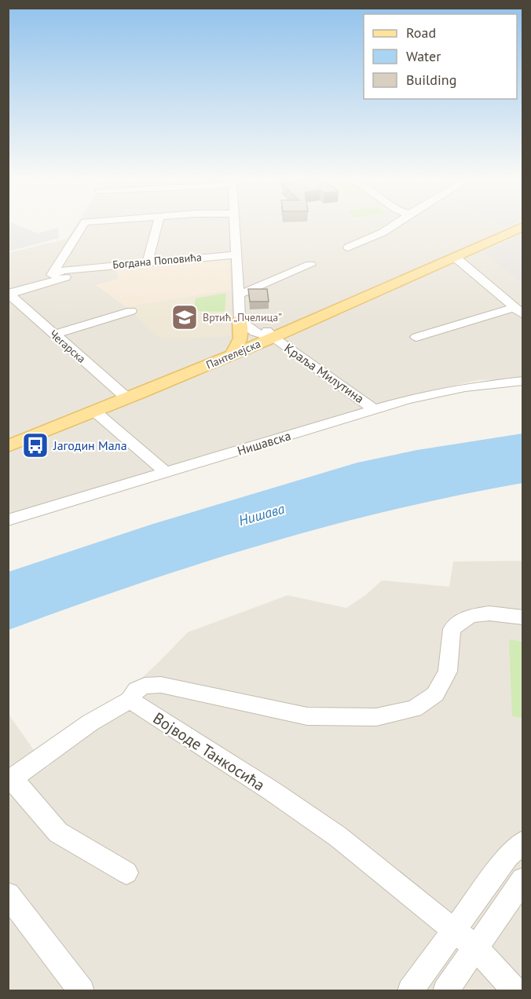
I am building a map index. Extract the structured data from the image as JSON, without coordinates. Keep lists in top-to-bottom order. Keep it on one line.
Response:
{"streets":{"main road":["Пантелејска"],"street":["Богдана Поповића","Чегарска","Краља Милутина","Нишавска","Војводе Танкосића"]},"crossings":[["Богдана Поповића","Чегарска"],["Чегарска","Пантелејска"],["Пантелејска","Краља Милутина"],["Краља Милутина","Нишавска"]],"water":["Нишава"],"places":{"school or university":["Вртић „Пчелица”"],"bus stop":["Јагодин Мала"]},"legend":["Road","Water","Building"]}
